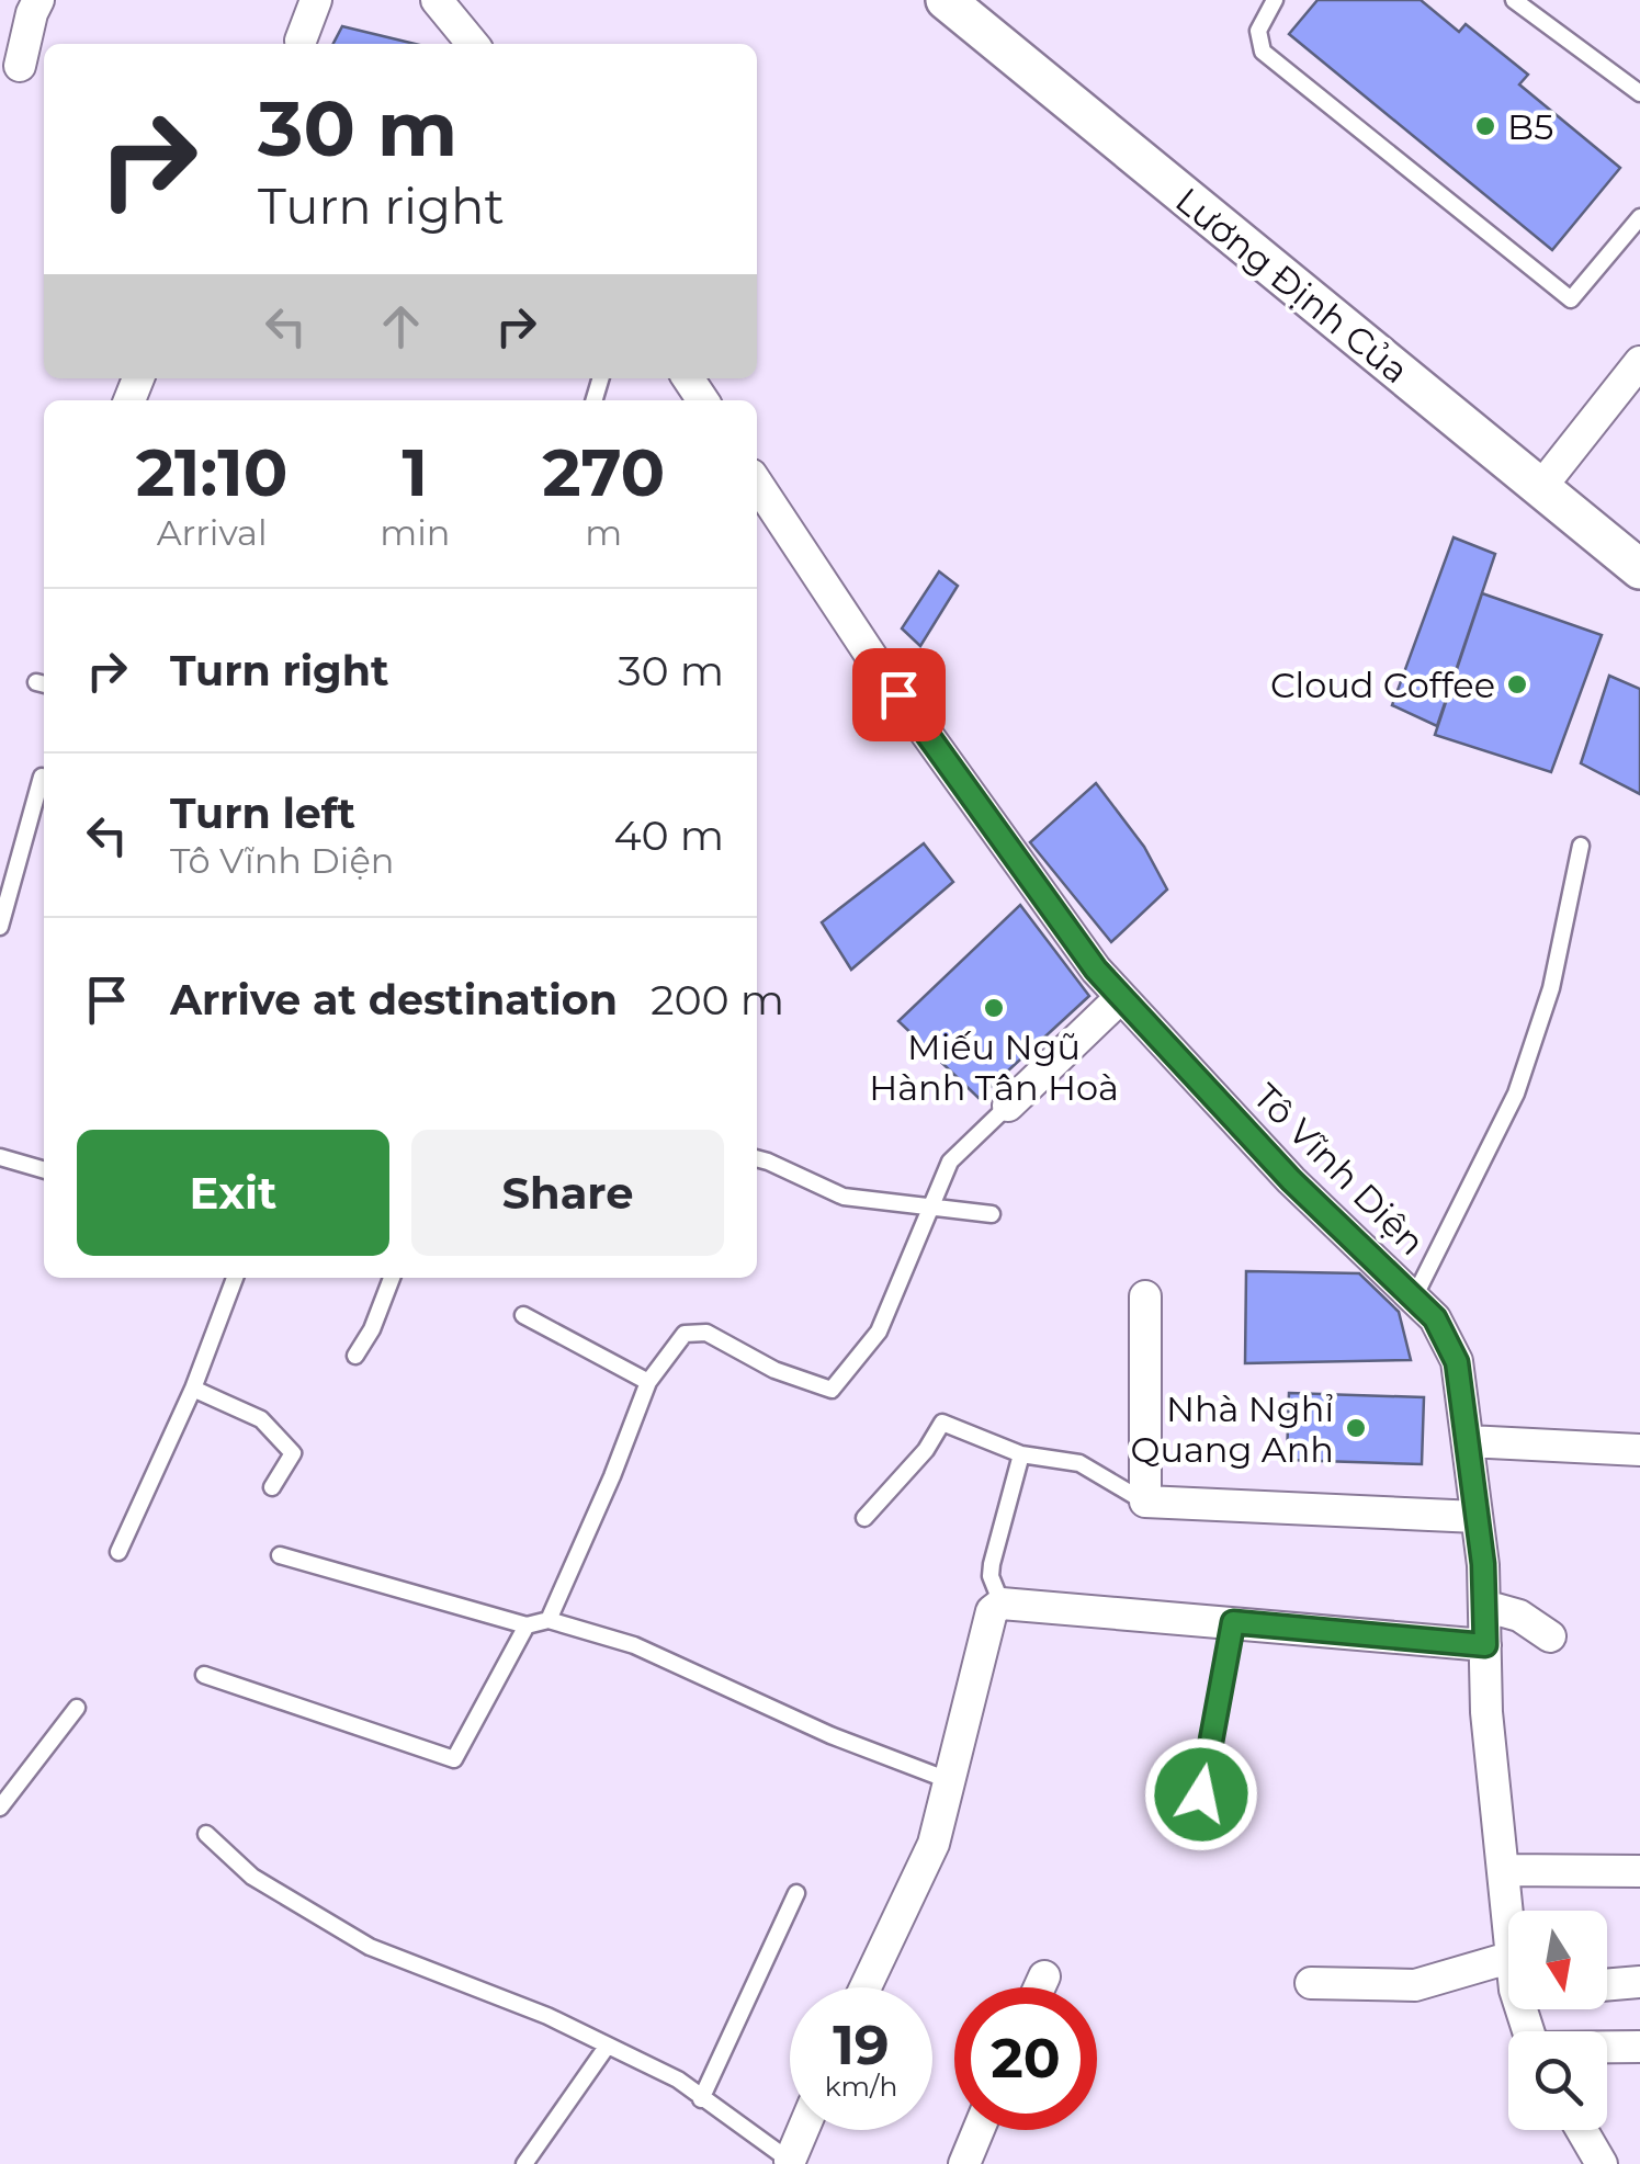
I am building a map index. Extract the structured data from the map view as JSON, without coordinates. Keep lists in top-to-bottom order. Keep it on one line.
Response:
{"streets":{"street":["Lương Định Của","Tô Vĩnh Diện"]},"places":["B5","Cloud Coffee","Miếu Ngũ Hành Tân Hoà","Nhà Nghỉ Quang Anh"],"north":"bottom","page":{"turn":["30 m","Turn right"],"eta":["21:10","Arrival","1","min","270","m"],"list":[{"name":"Turn right","value":"30 m"},{"name":"Turn left","note":"Tô Vĩnh Diện","value":"40 m"},{"name":"Arrive at destination","value":"200 m"}],"buttons":["Exit","Share"],"speed":"19 km/h","limit":"20"}}
